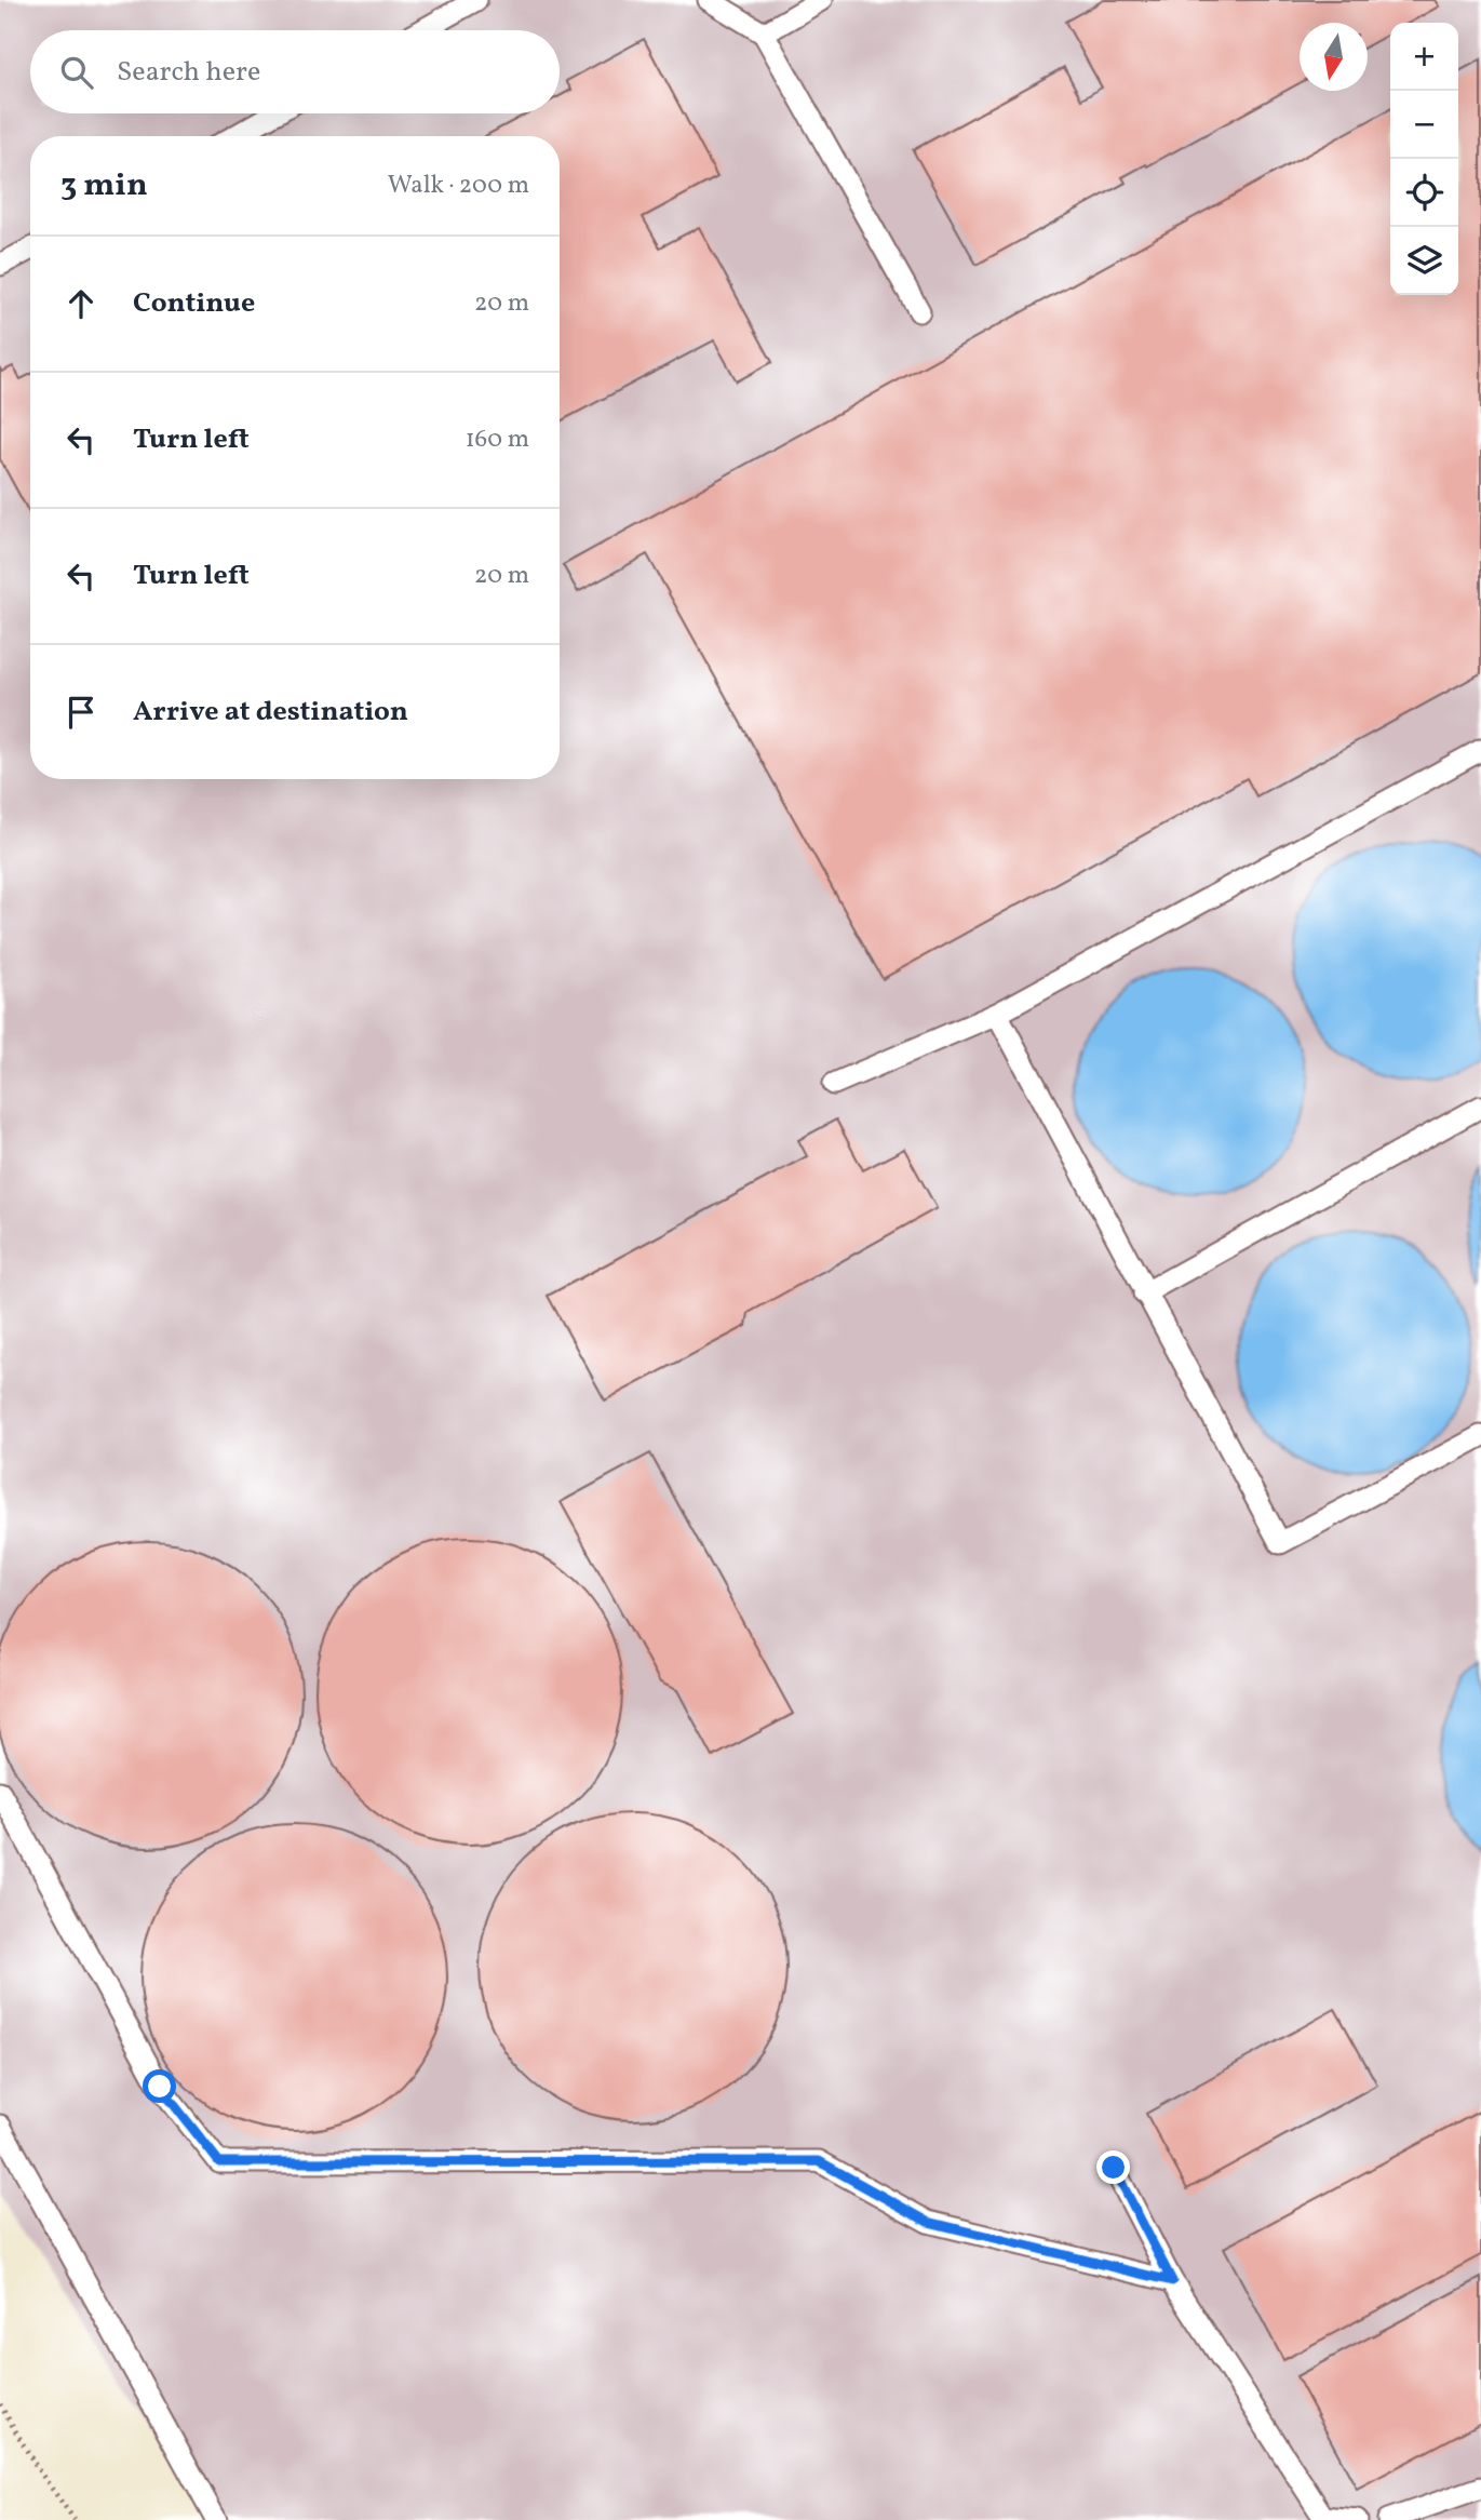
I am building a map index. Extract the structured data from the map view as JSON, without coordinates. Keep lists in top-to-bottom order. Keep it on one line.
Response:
{"north":"bottom","page":{"map_buttons":["+","−"],"search":"Search here","heading":["3 min","Walk · 200 m"],"list":[["Continue","20 m"],["Turn left","160 m"],["Turn left","20 m"],"Arrive at destination"]}}
